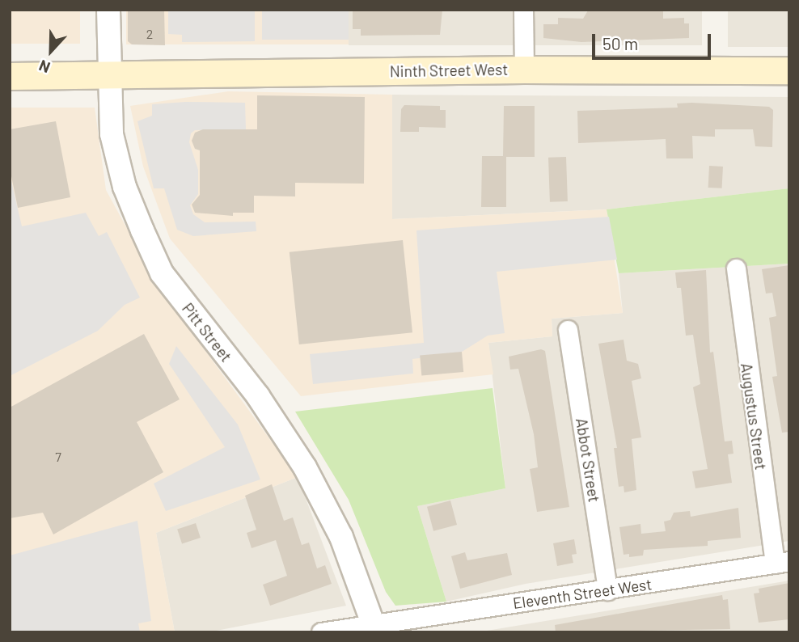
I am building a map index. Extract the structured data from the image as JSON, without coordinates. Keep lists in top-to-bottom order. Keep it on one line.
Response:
{"streets":{"main road":["Ninth Street West"],"street":["Pitt Street","Augustus Street","Abbot Street","Eleventh Street West"]},"crossings":[["Ninth Street West","Pitt Street"],["Pitt Street","Eleventh Street West"],["Augustus Street","Eleventh Street West"],["Abbot Street","Eleventh Street West"]],"house_numbers":["2","7"],"scale_bar":"50 m","north":"bottom"}
